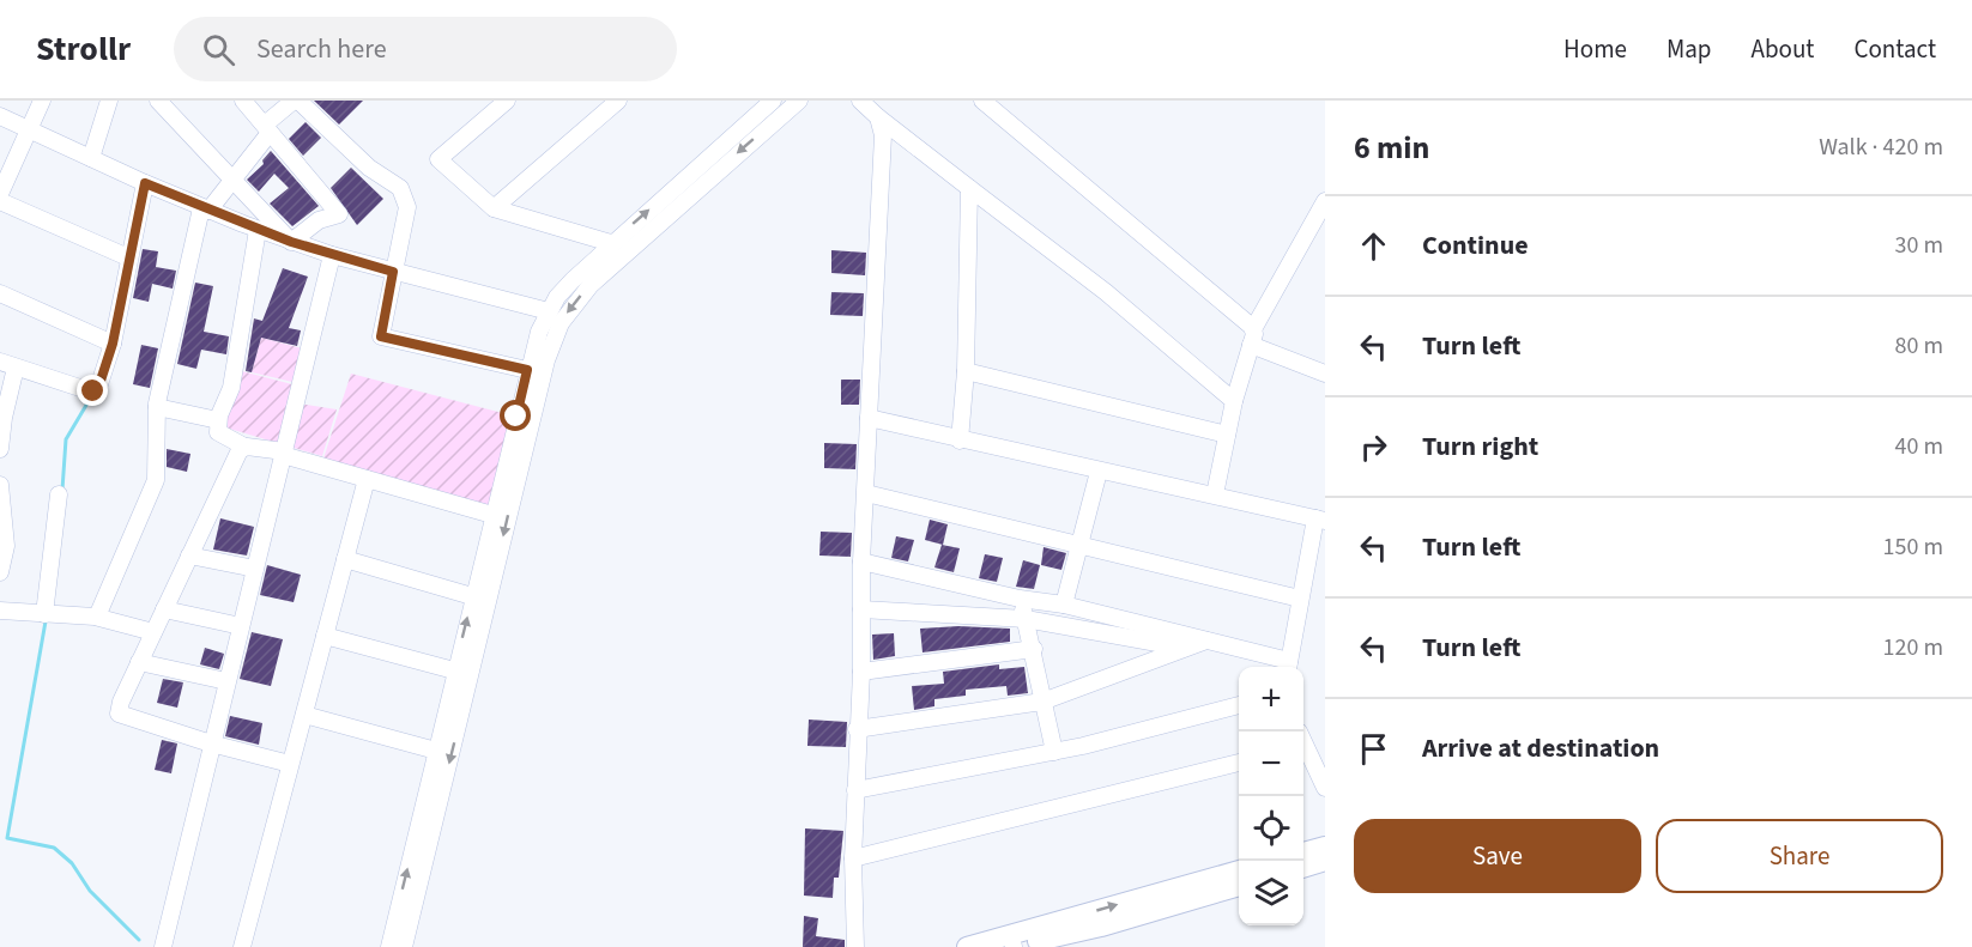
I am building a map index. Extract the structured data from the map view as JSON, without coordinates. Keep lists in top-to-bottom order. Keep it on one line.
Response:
{"page":{"header":"Strollr","search":"Search here","nav":["Home","Map","About","Contact"],"heading":["6 min","Walk · 420 m"],"list":[["Continue","30 m"],["Turn left","80 m"],["Turn right","40 m"],["Turn left","150 m"],["Turn left","120 m"],"Arrive at destination"],"map_buttons":["+","−"],"buttons":["Save","Share"]}}
